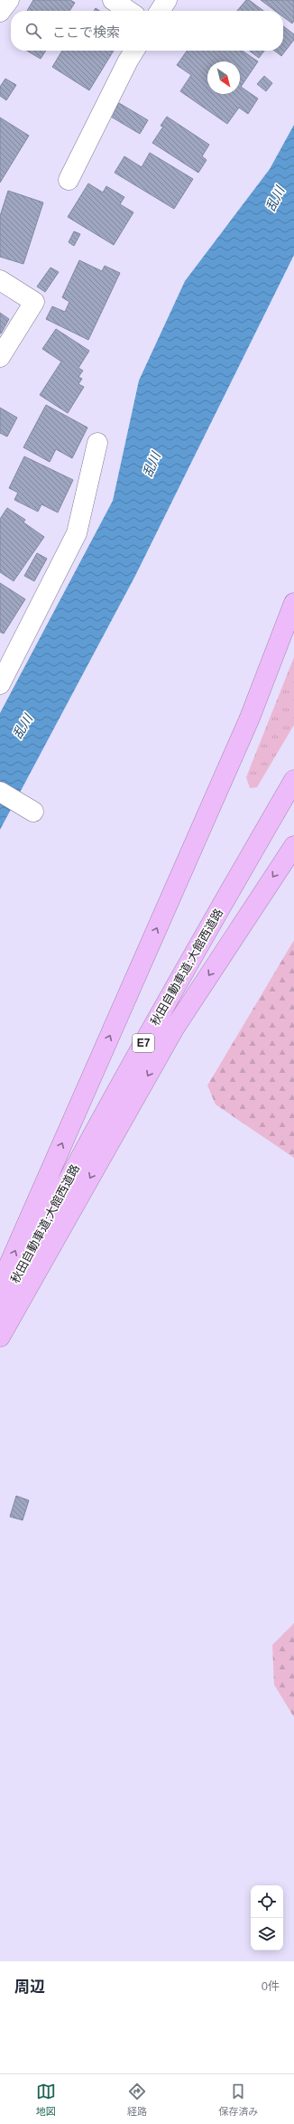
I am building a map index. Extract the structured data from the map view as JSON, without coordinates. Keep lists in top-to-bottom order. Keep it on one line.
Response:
{"streets":{"highway":["秋田自動車道;大館西道路","E7"]},"water":["乱川"],"north":"bottom right","page":{"search":"ここで検索","heading":["周辺","0件"],"nav":["地図","経路","保存済み"]}}
